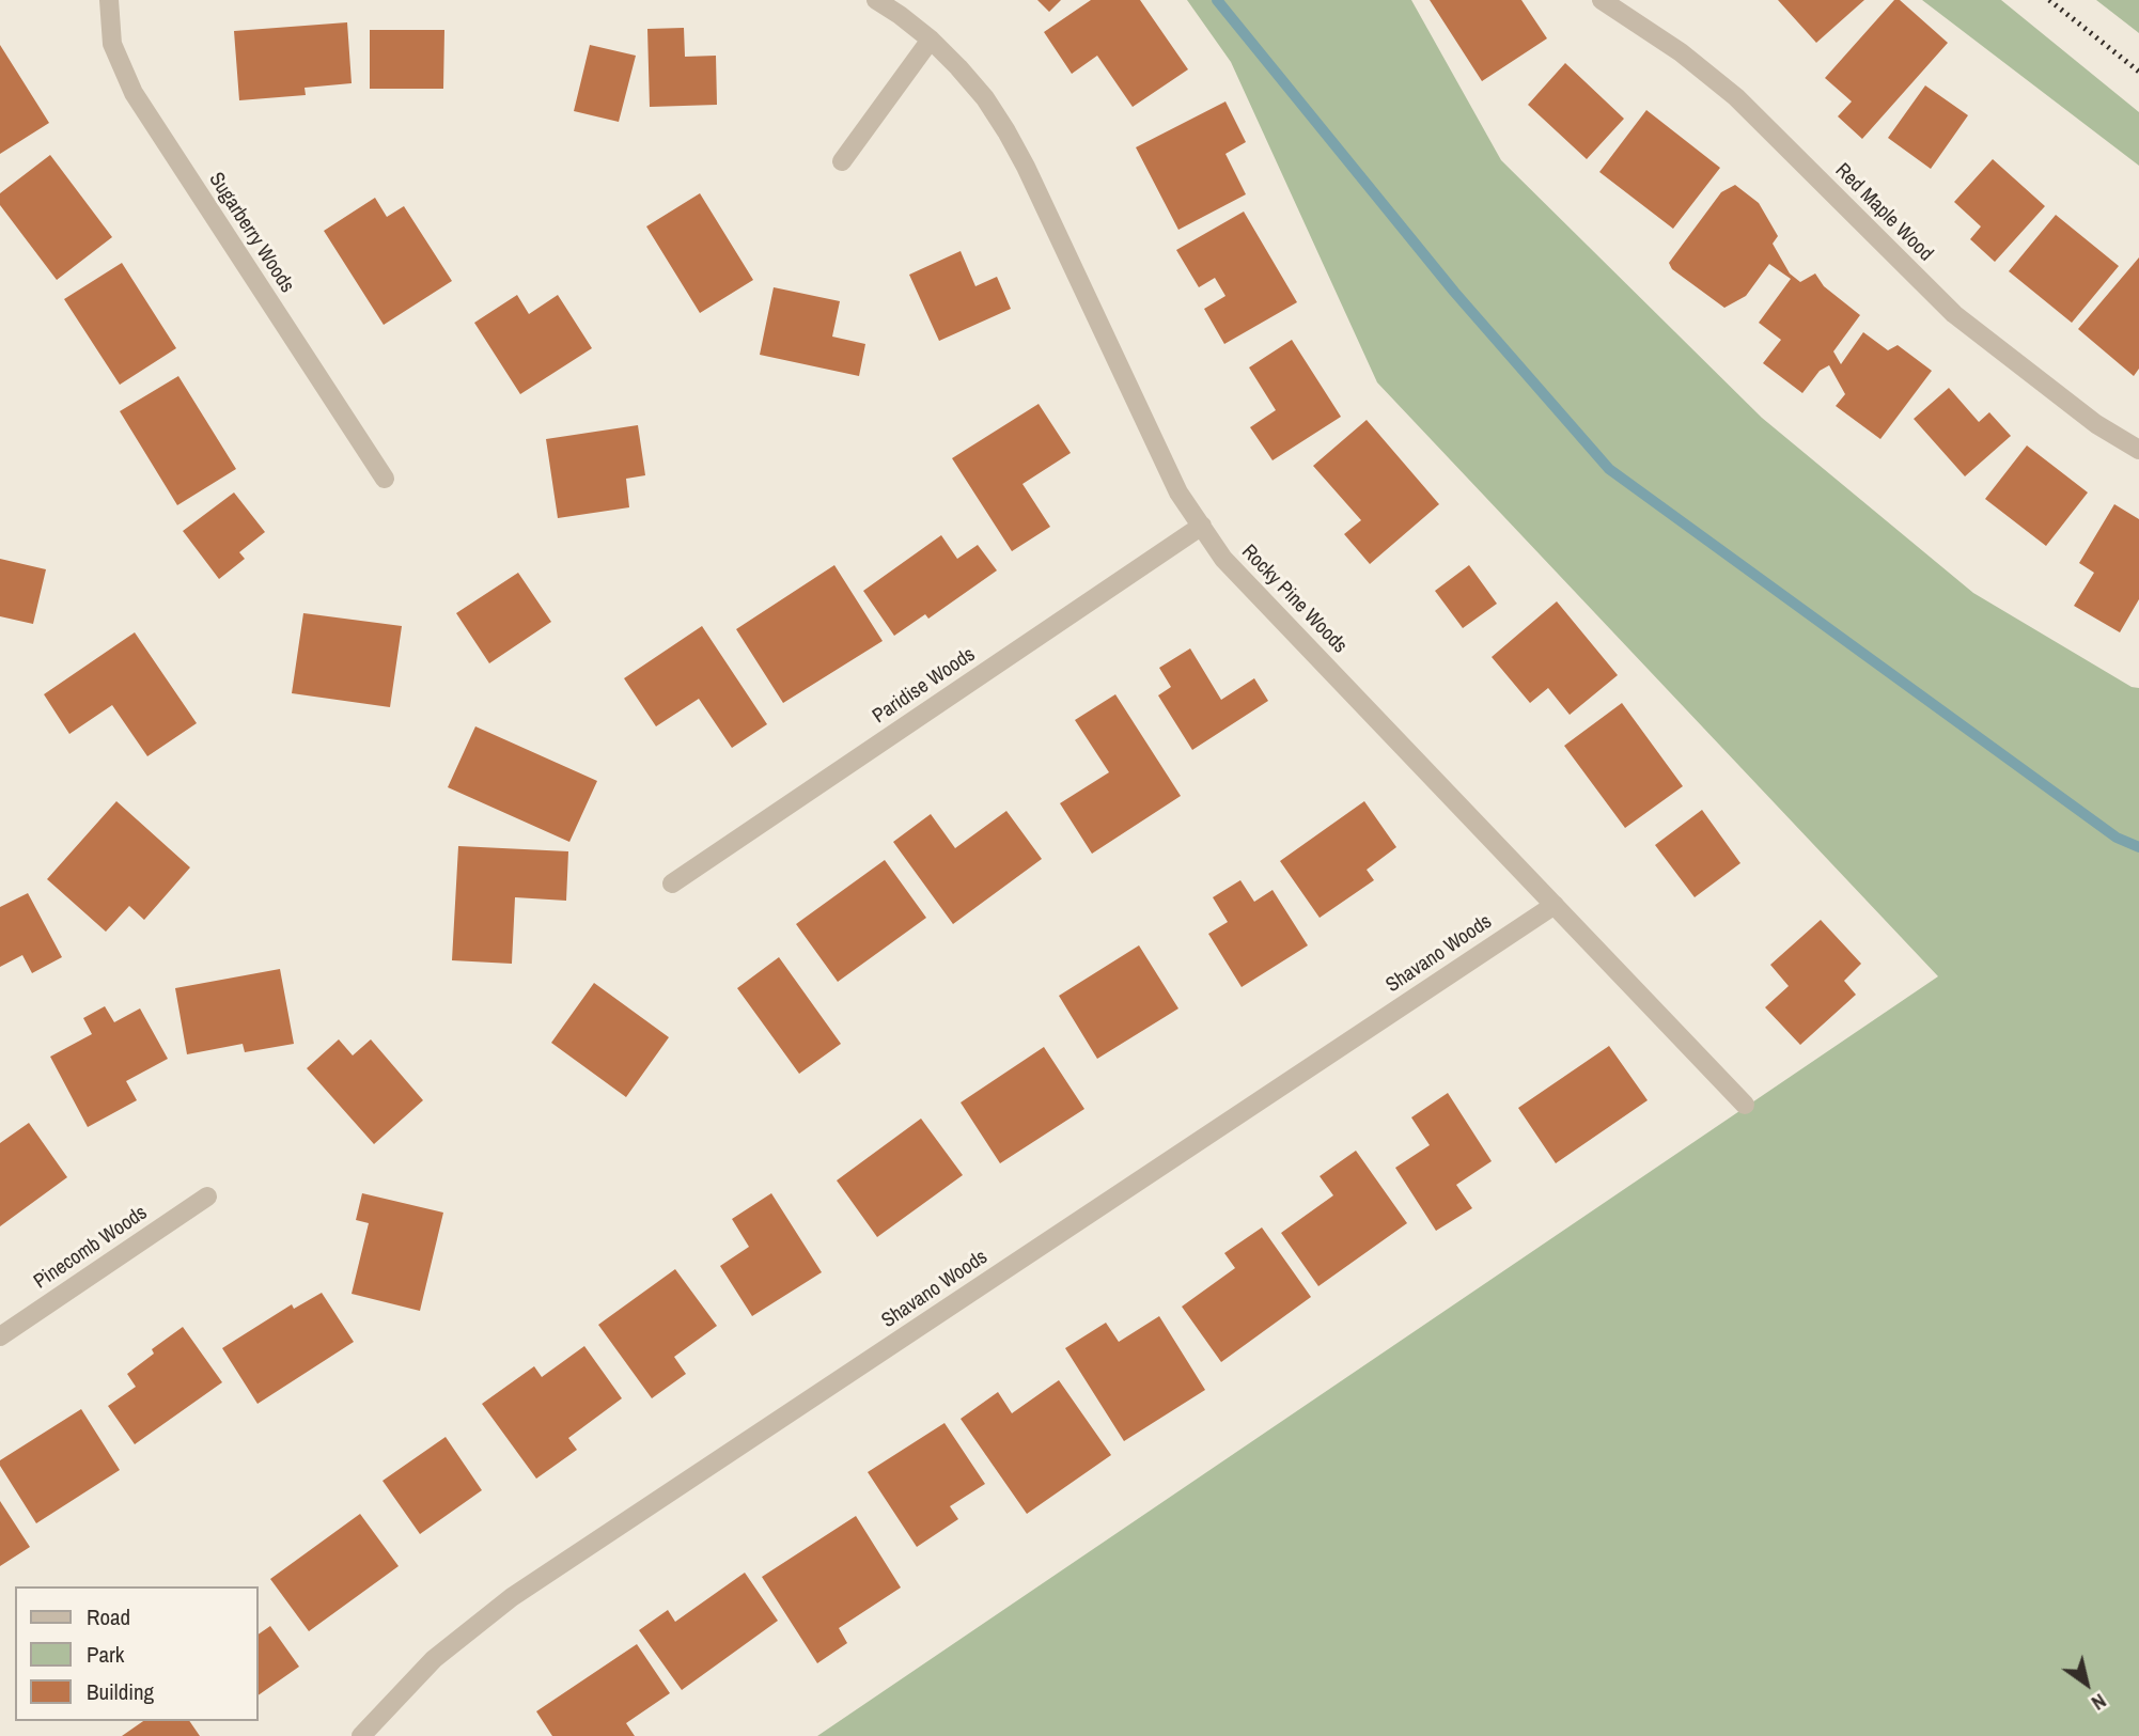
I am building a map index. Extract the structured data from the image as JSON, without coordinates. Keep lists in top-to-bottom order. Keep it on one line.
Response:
{"streets":{"street":["Red Maple Wood","Sugarberry Woods","Rocky Pine Woods","Paridise Woods","Shavano Woods","Pinecomb Woods"]},"crossings":[["Rocky Pine Woods","Paridise Woods"],["Rocky Pine Woods","Shavano Woods"]],"legend":["Road","Park","Building"],"north":"bottom right"}
